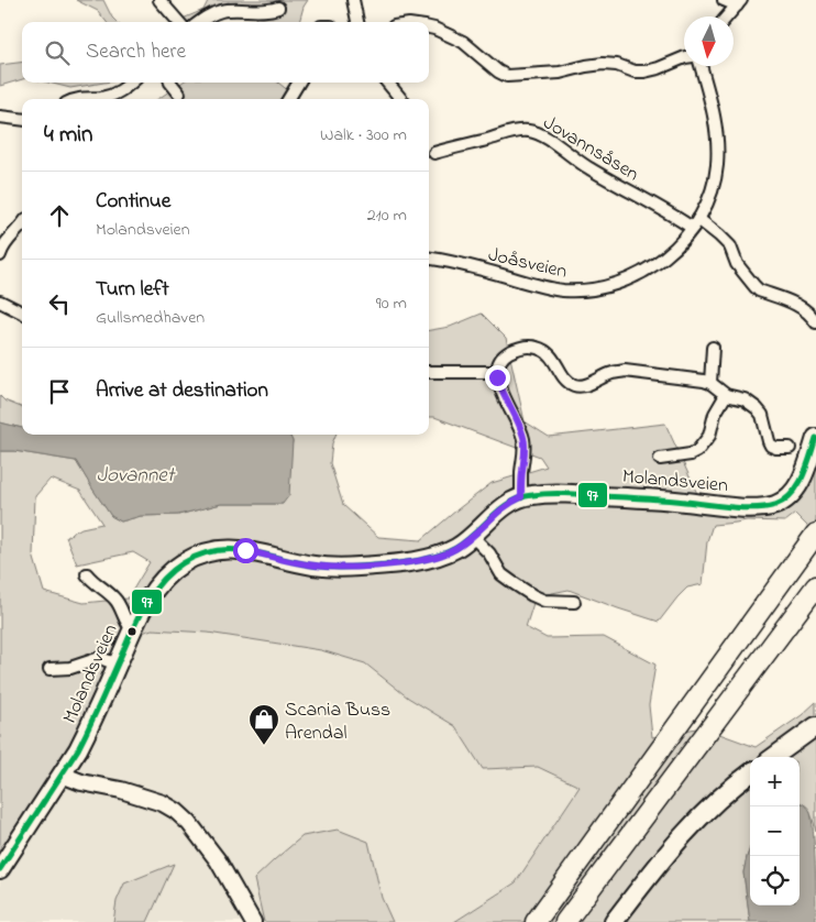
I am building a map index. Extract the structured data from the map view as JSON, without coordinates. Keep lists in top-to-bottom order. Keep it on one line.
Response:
{"streets":{"main road":["Molandsveien"],"street":["Jovannsåsen","Joåsveien"]},"crossings":[["Jovannsåsen","Joåsveien"]],"water":["Jovannet"],"places":{"shop":["Scania Buss Arendal"]},"lines":["transit line 97"],"north":"bottom","page":{"search":"Search here","heading":["4 min","Walk · 300 m"],"list":[["Continue","Molandsveien","210 m"],["Turn left","Gullsmedhaven","90 m"],"Arrive at destination"],"map_buttons":["+","−"]}}
